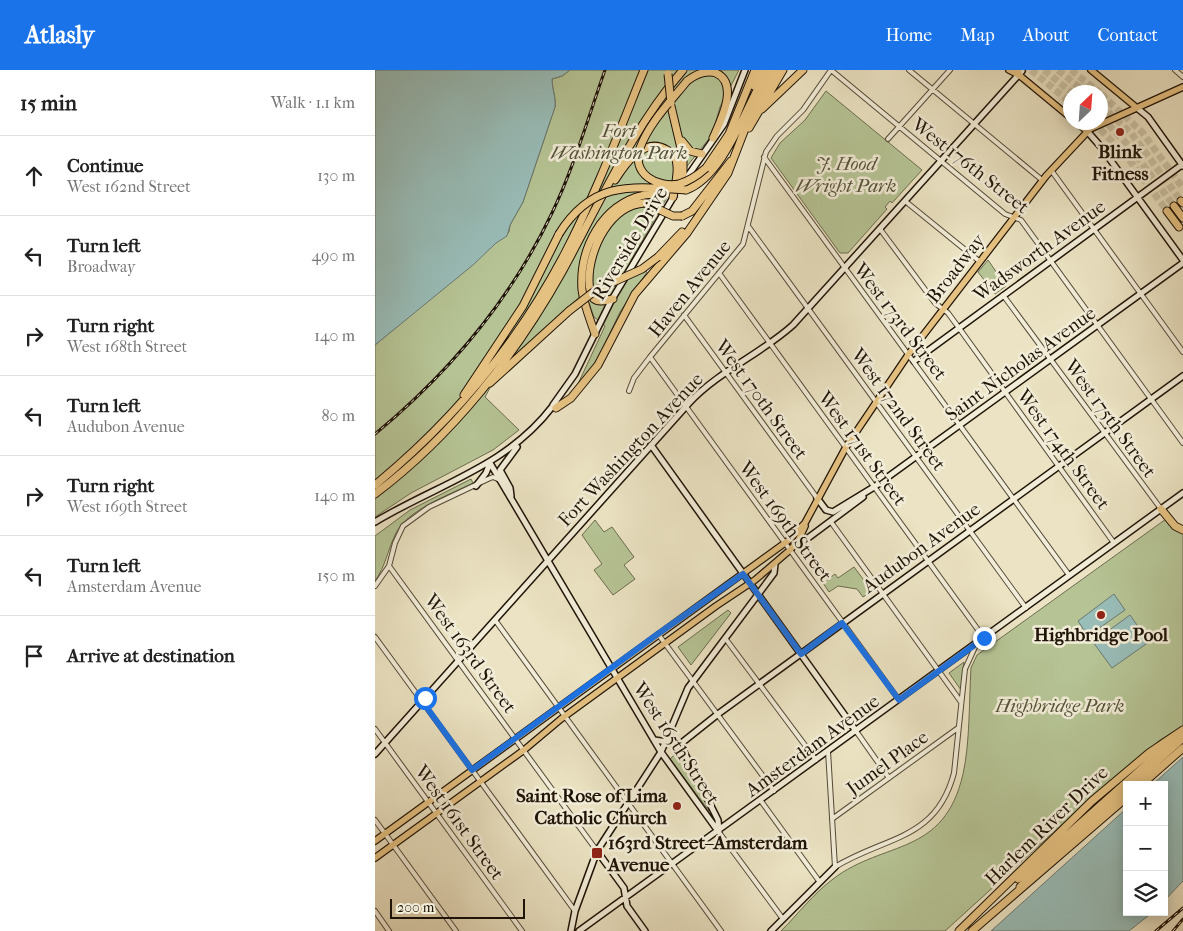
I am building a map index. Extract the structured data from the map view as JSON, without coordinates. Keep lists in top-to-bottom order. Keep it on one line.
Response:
{"streets":{"highway":["Harlem River Drive"],"main road":["Riverside Drive","Wadsworth Avenue","Broadway","Saint Nicholas Avenue","Fort Washington Avenue","Audubon Avenue","West 163rd Street","West 165th Street","Amsterdam Avenue"],"street":["West 176th Street","Haven Avenue","West 173rd Street","West 170th Street","West 172nd Street","West 175th Street","West 171st Street","West 174th Street","West 169th Street","Jumel Place","West 161st Street"]},"crossings":[["West 176th Street","Wadsworth Avenue"],["West 176th Street","Broadway"],["West 176th Street","Haven Avenue"],["West 176th Street","Saint Nicholas Avenue"],["West 176th Street","Fort Washington Avenue"],["West 176th Street","Audubon Avenue"],["Riverside Drive","West 165th Street"],["Wadsworth Avenue","West 173rd Street"],["Wadsworth Avenue","West 175th Street"],["Wadsworth Avenue","West 174th Street"],["Broadway","West 173rd Street"],["Broadway","Saint Nicholas Avenue"],["Broadway","West 170th Street"],["Broadway","West 172nd Street"],["Broadway","West 171st Street"],["Broadway","West 174th Street"],["Broadway","West 169th Street"],["Broadway","West 163rd Street"],["Broadway","West 165th Street"],["Broadway","West 161st Street"],["Haven Avenue","West 173rd Street"],["Haven Avenue","West 170th Street"],["Haven Avenue","West 172nd Street"],["Haven Avenue","West 171st Street"],["Haven Avenue","West 169th Street"],["West 173rd Street","Saint Nicholas Avenue"],["West 173rd Street","Fort Washington Avenue"],["West 173rd Street","Audubon Avenue"],["West 173rd Street","Amsterdam Avenue"],["Saint Nicholas Avenue","West 170th Street"],["Saint Nicholas Avenue","West 172nd Street"],["Saint Nicholas Avenue","West 175th Street"],["Saint Nicholas Avenue","West 171st Street"],["Saint Nicholas Avenue","West 174th Street"],["West 170th Street","Fort Washington Avenue"],["West 172nd Street","Fort Washington Avenue"],["West 172nd Street","Audubon Avenue"],["West 172nd Street","Amsterdam Avenue"],["West 175th Street","Audubon Avenue"],["West 175th Street","Amsterdam Avenue"],["West 171st Street","Fort Washington Avenue"],["West 171st Street","Audubon Avenue"],["West 171st Street","Amsterdam Avenue"],["Fort Washington Avenue","West 174th Street"],["Fort Washington Avenue","West 169th Street"],["Fort Washington Avenue","West 163rd Street"],["Fort Washington Avenue","West 165th Street"],["Fort Washington Avenue","West 161st Street"],["West 174th Street","Audubon Avenue"],["West 174th Street","Amsterdam Avenue"],["West 169th Street","Audubon Avenue"],["West 169th Street","Amsterdam Avenue"],["Audubon Avenue","West 165th Street"],["West 163rd Street","Amsterdam Avenue"],["West 165th Street","Amsterdam Avenue"]],"parks":["Fort Washington Park","J. Hood Wright Park","Highbridge Park"],"places":{"other":["Blink Fitness","Highbridge Pool","Saint Rose of Lima Catholic Church"],"transit":["163rd Street–Amsterdam Avenue"]},"scale_bar":"200 m","north":"top right","page":{"header":"Atlasly","nav":["Home","Map","About","Contact"],"heading":["15 min","Walk · 1.1 km"],"list":[["Continue","West 162nd Street","130 m"],["Turn left","Broadway","490 m"],["Turn right","West 168th Street","140 m"],["Turn left","Audubon Avenue","80 m"],["Turn right","West 169th Street","140 m"],["Turn left","Amsterdam Avenue","150 m"],"Arrive at destination"],"map_buttons":["+","−"],"scale":"200 m"}}
